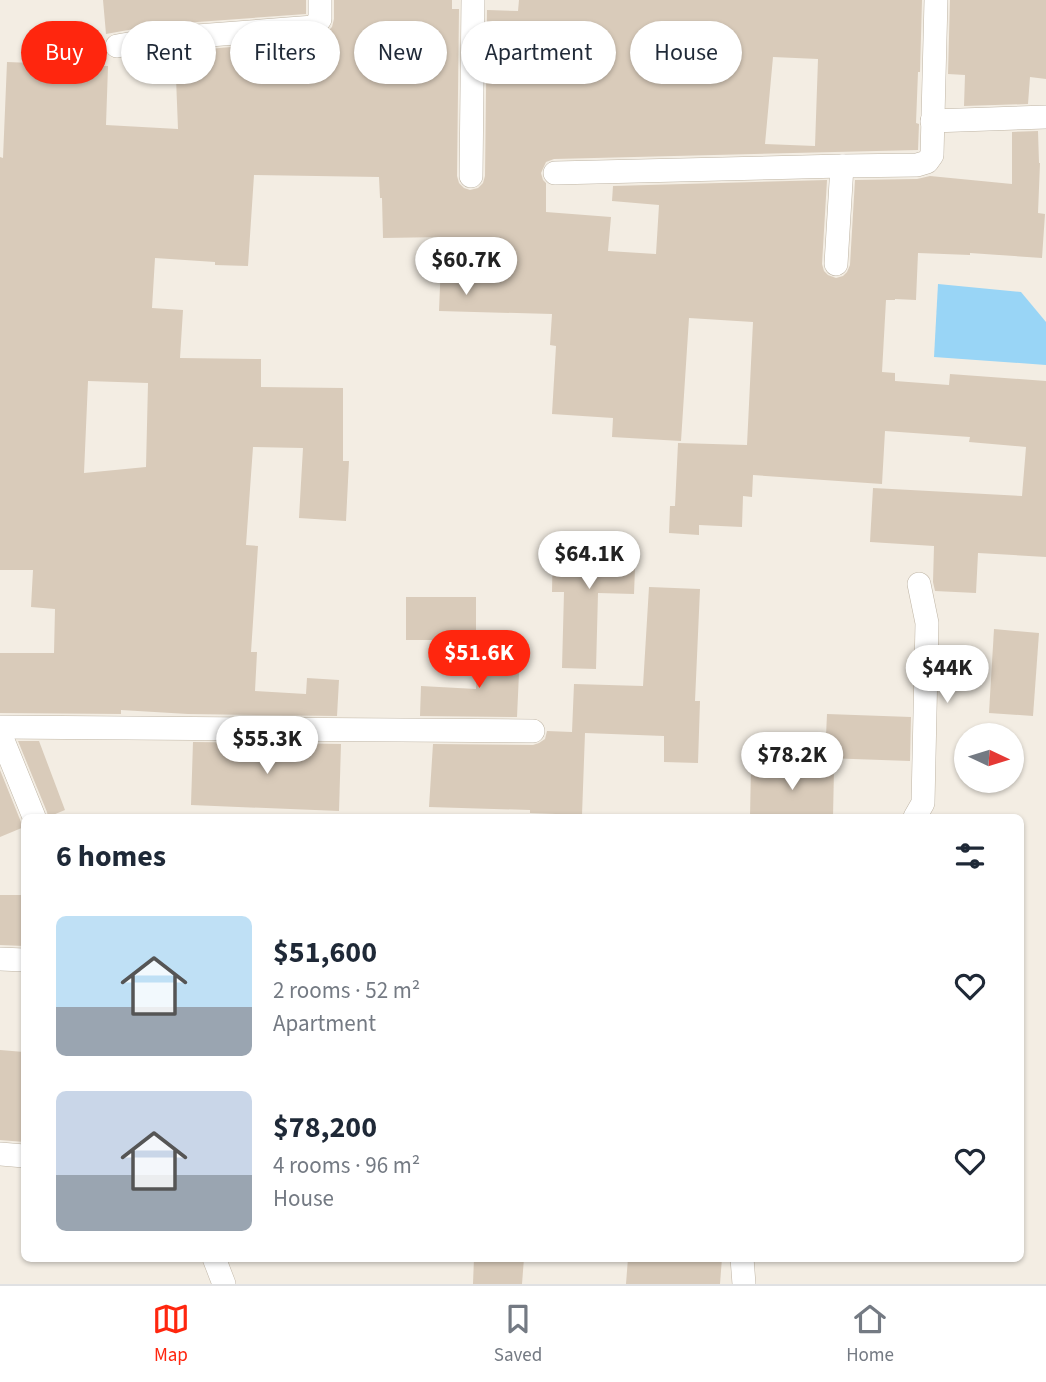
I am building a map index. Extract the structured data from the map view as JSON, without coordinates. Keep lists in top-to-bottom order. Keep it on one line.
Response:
{"north":"right","page":{"chip":["Buy","Rent","Filters","New","Apartment","House"],"price":["$60.7K","$64.1K","$51.6K","$44K","$55.3K","$78.2K"],"heading":"6 homes","list":[{"name":"$51,600","note":"2 rooms · 52 m² · Apartment"},{"name":"$78,200","note":"4 rooms · 96 m² · House"}],"tabs":["Map","Saved","Home"]}}
